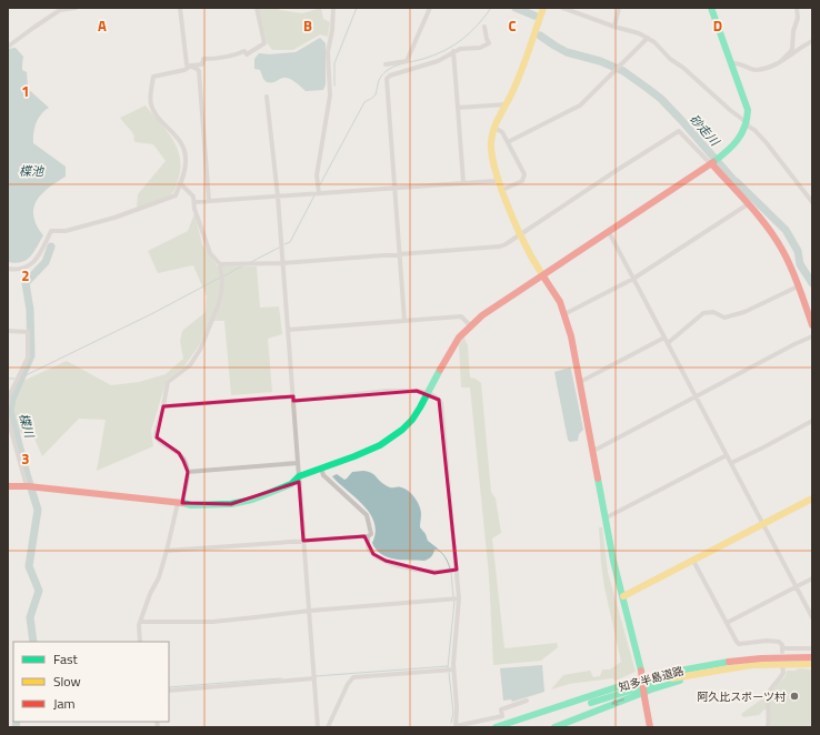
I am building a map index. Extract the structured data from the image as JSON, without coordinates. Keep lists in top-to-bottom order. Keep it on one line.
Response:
{"streets":{"main road":["知多半島道路"]},"water":["砂走川","楪池","楪川"],"places":["阿久比スポーツ村"],"legend":["Fast","Slow","Jam"],"grid":{"columns":["A","B","C","D"],"rows":["1","2","3"]}}
